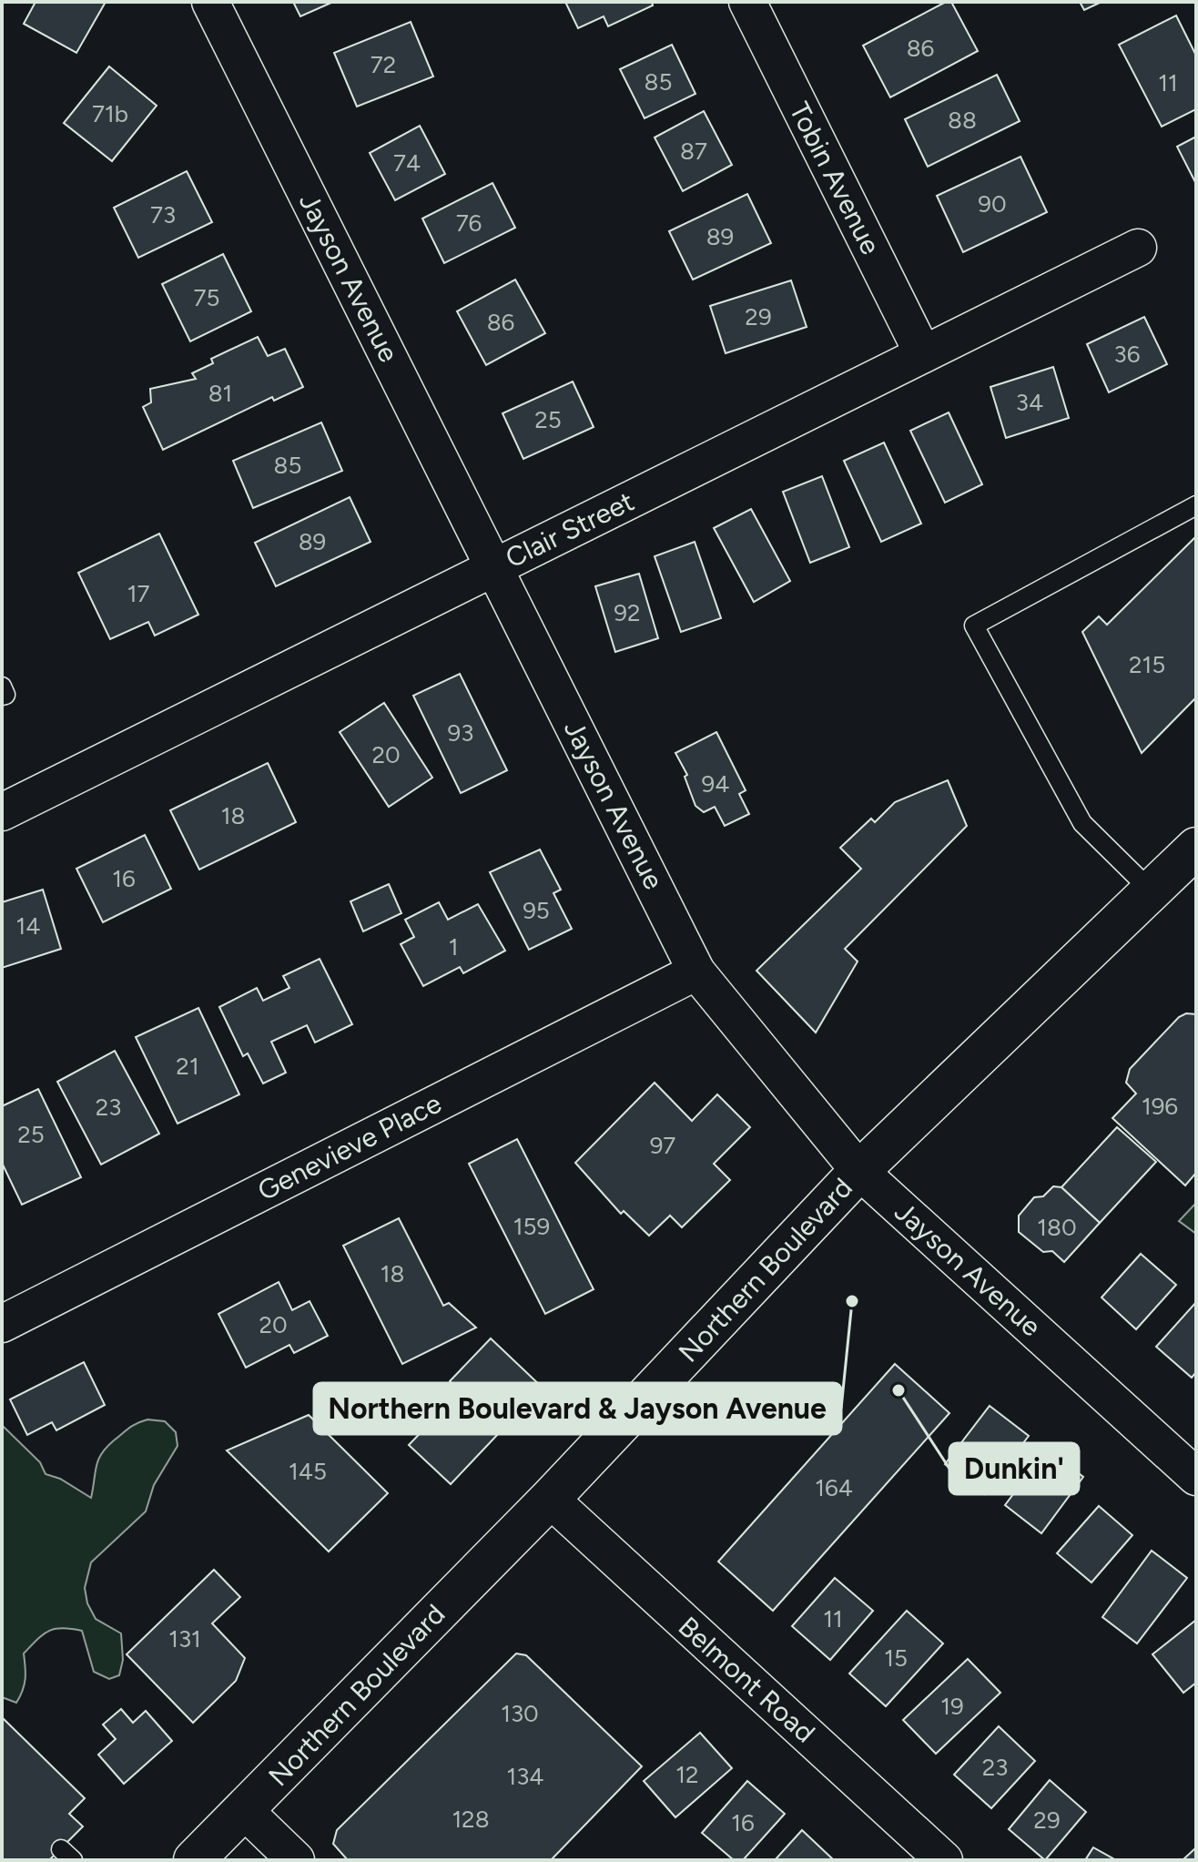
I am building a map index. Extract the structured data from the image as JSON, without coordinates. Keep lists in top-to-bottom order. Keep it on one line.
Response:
{"streets":{"main road":["Northern Boulevard"],"street":["Tobin Avenue","Jayson Avenue","Clair Street","Genevieve Place","Belmont Road"]},"crossings":[["Tobin Avenue","Clair Street"],["Jayson Avenue","Clair Street"],["Jayson Avenue","Genevieve Place"],["Jayson Avenue","Northern Boulevard"],["Northern Boulevard","Belmont Road"]],"places":["Northern Boulevard & Jayson Avenue","Dunkin'"],"house_numbers":["86","72","85","11","71b","88","87","74","90","73","76","89","75","29","86","36","81","34","25","85","89","17","92","215","93","20","94","18","16","95","14","1","21","196","23","25","97","159","180","18","20","145","164","11","131","15","19","130","23","12","134","128","29","16"]}
